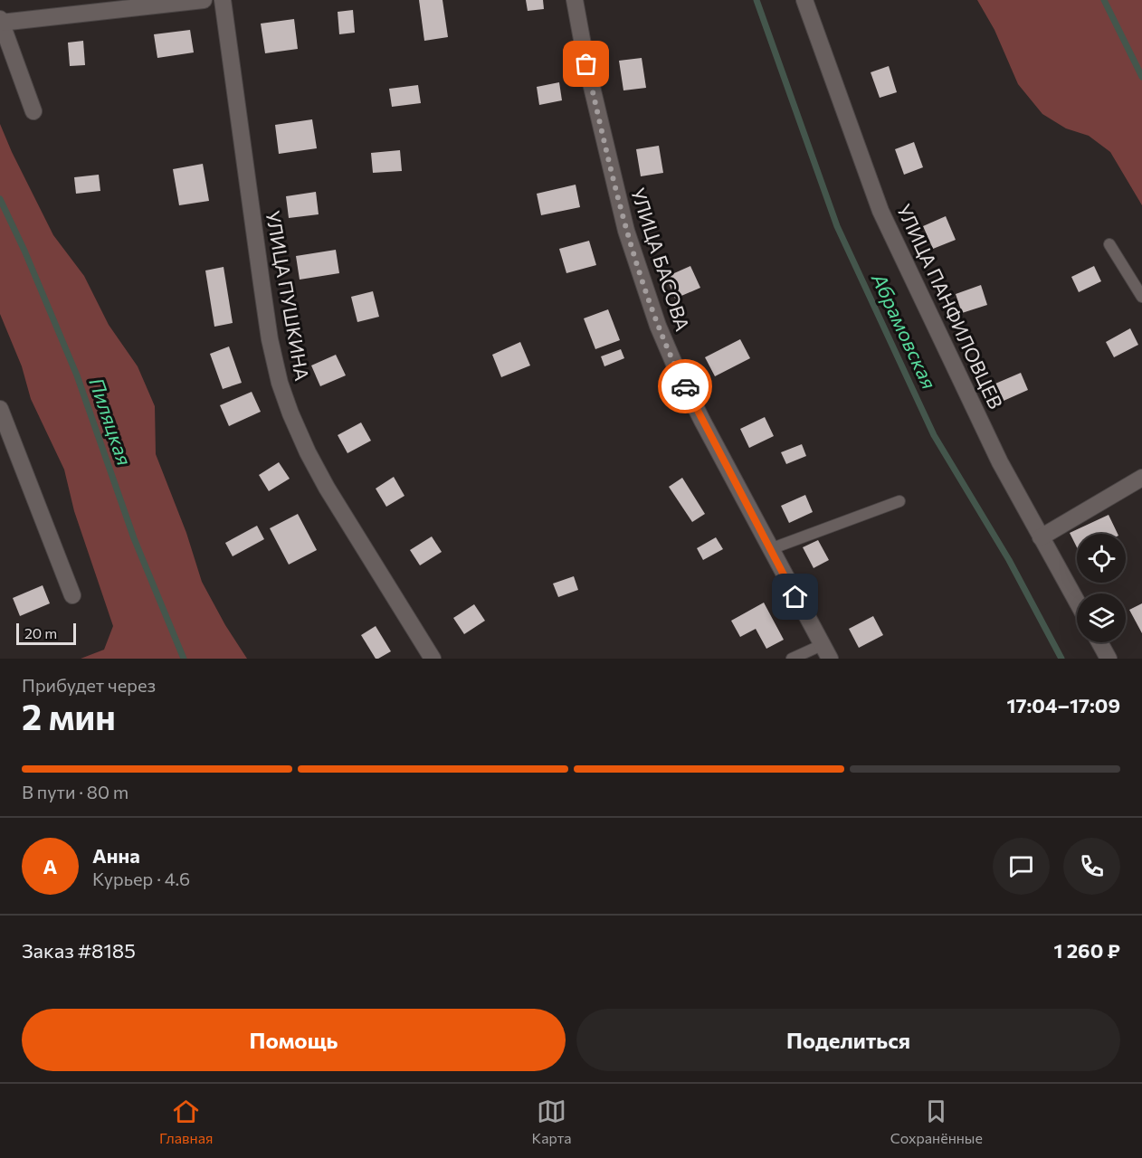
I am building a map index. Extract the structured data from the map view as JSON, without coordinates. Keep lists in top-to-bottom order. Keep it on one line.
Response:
{"streets":{"street":["УЛИЦА БАСОВА","УЛИЦА ПУШКИНА","УЛИЦА ПАНФИЛОВЦЕВ"]},"water":["Абрамовская","Пиляцкая"],"scale_bar":"20 m","page":{"scale":"20 m","heading":["2 мин","Прибудет через","17:04–17:09"],"panel":["Анна","Курьер · 4.6","Заказ #8185","1 260 ₽"],"bar":"В пути · 80 m","round":"А","buttons":["Помощь","Поделиться"],"tabs":["Главная","Карта","Сохранённые"]}}
